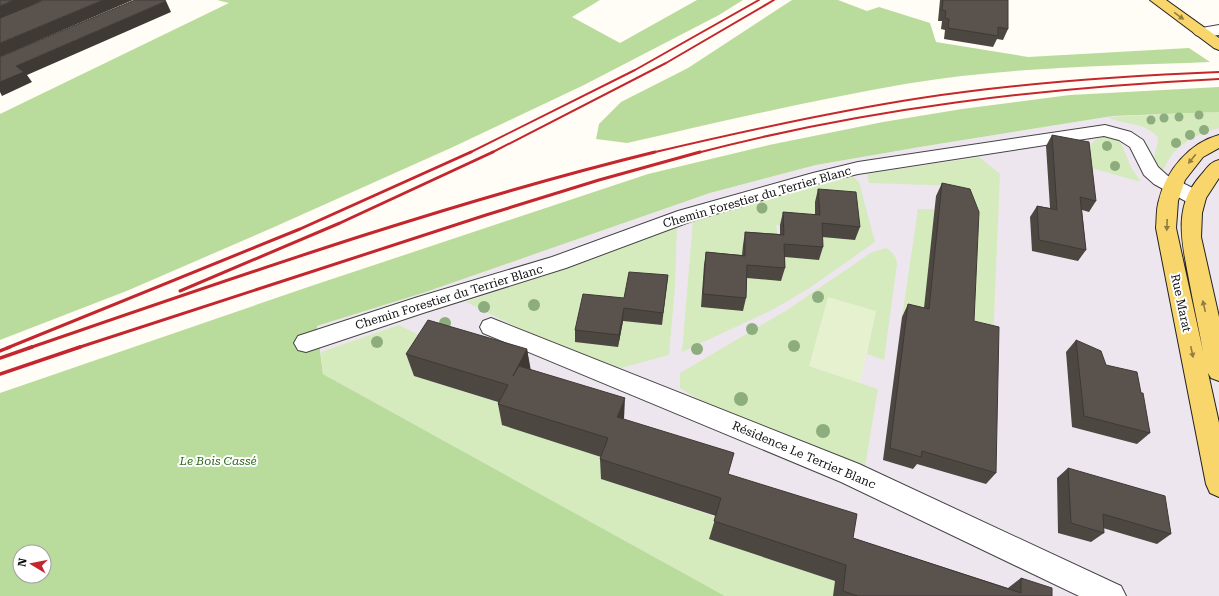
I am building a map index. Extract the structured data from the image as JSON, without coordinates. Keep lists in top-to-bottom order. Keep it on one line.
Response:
{"streets":{"main road":["Rue Marat"],"street":["Chemin Forestier du Terrier Blanc","Résidence Le Terrier Blanc"]},"crossings":[["Chemin Forestier du Terrier Blanc","Rue Marat"]],"parks":["Le Bois Cassé"],"north":"left"}
